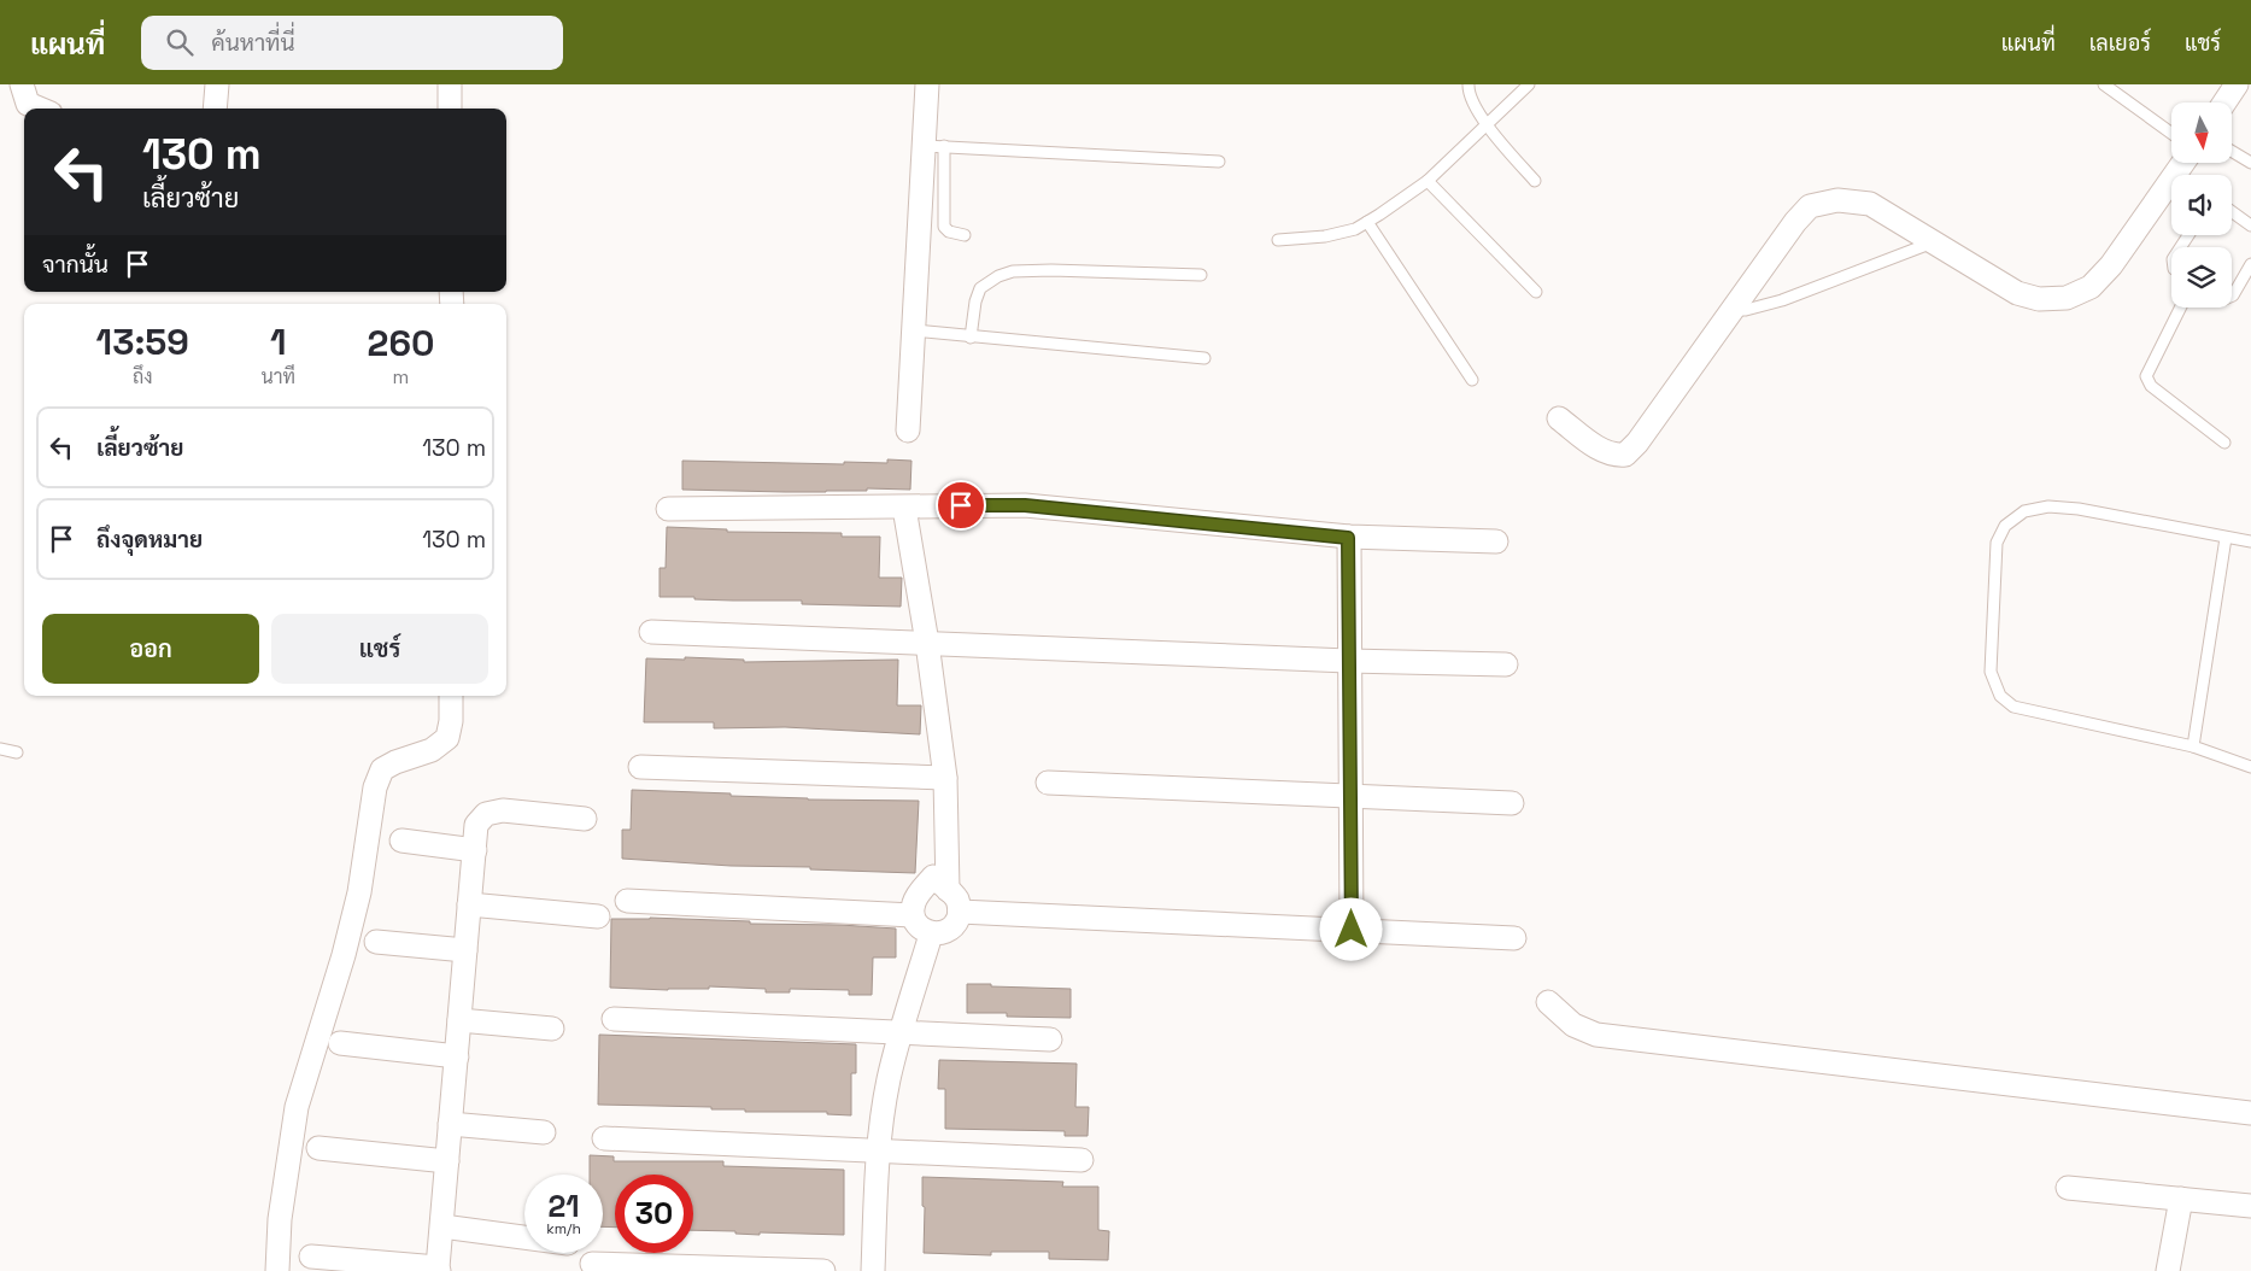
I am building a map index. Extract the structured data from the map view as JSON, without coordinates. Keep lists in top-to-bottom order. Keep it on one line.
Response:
{"north":"bottom","page":{"header":"แผนที่","search":"ค้นหาที่นี่","nav":["แผนที่","เลเยอร์","แชร์"],"turn":["130 m","เลี้ยวซ้าย"],"then":"จากนั้น","eta":["13:59","ถึง","1","นาที","260","m"],"list":[{"name":"เลี้ยวซ้าย","value":"130 m"},{"name":"ถึงจุดหมาย","value":"130 m"}],"buttons":["ออก","แชร์"],"speed":"21 km/h","limit":"30"}}
